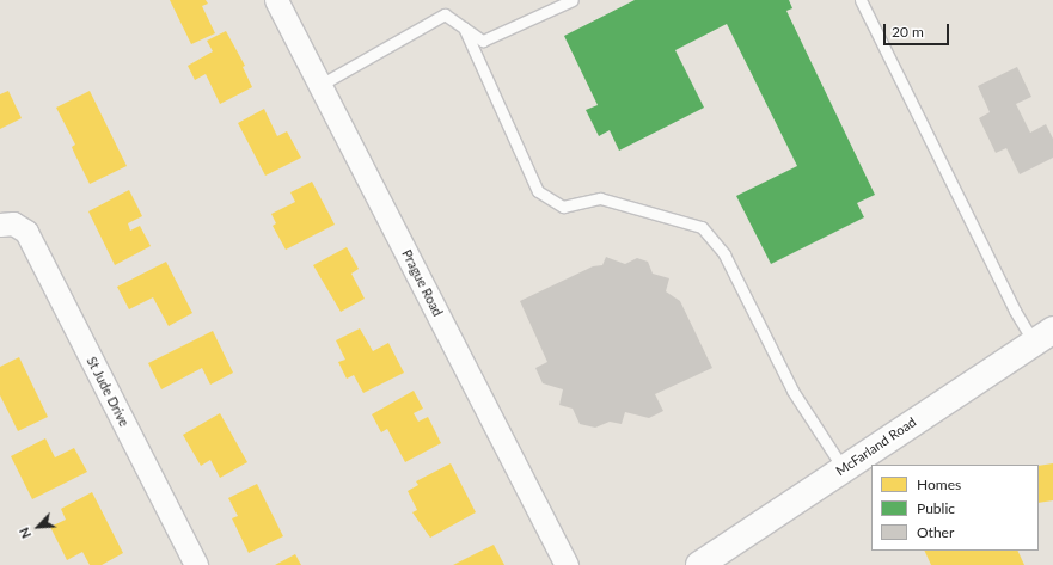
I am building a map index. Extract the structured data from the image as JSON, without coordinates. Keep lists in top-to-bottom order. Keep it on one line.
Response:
{"streets":{"street":["Prague Road","St Jude Drive","McFarland Road"]},"legend":["Homes","Public","Other"],"scale_bar":"20 m","north":"bottom left"}
